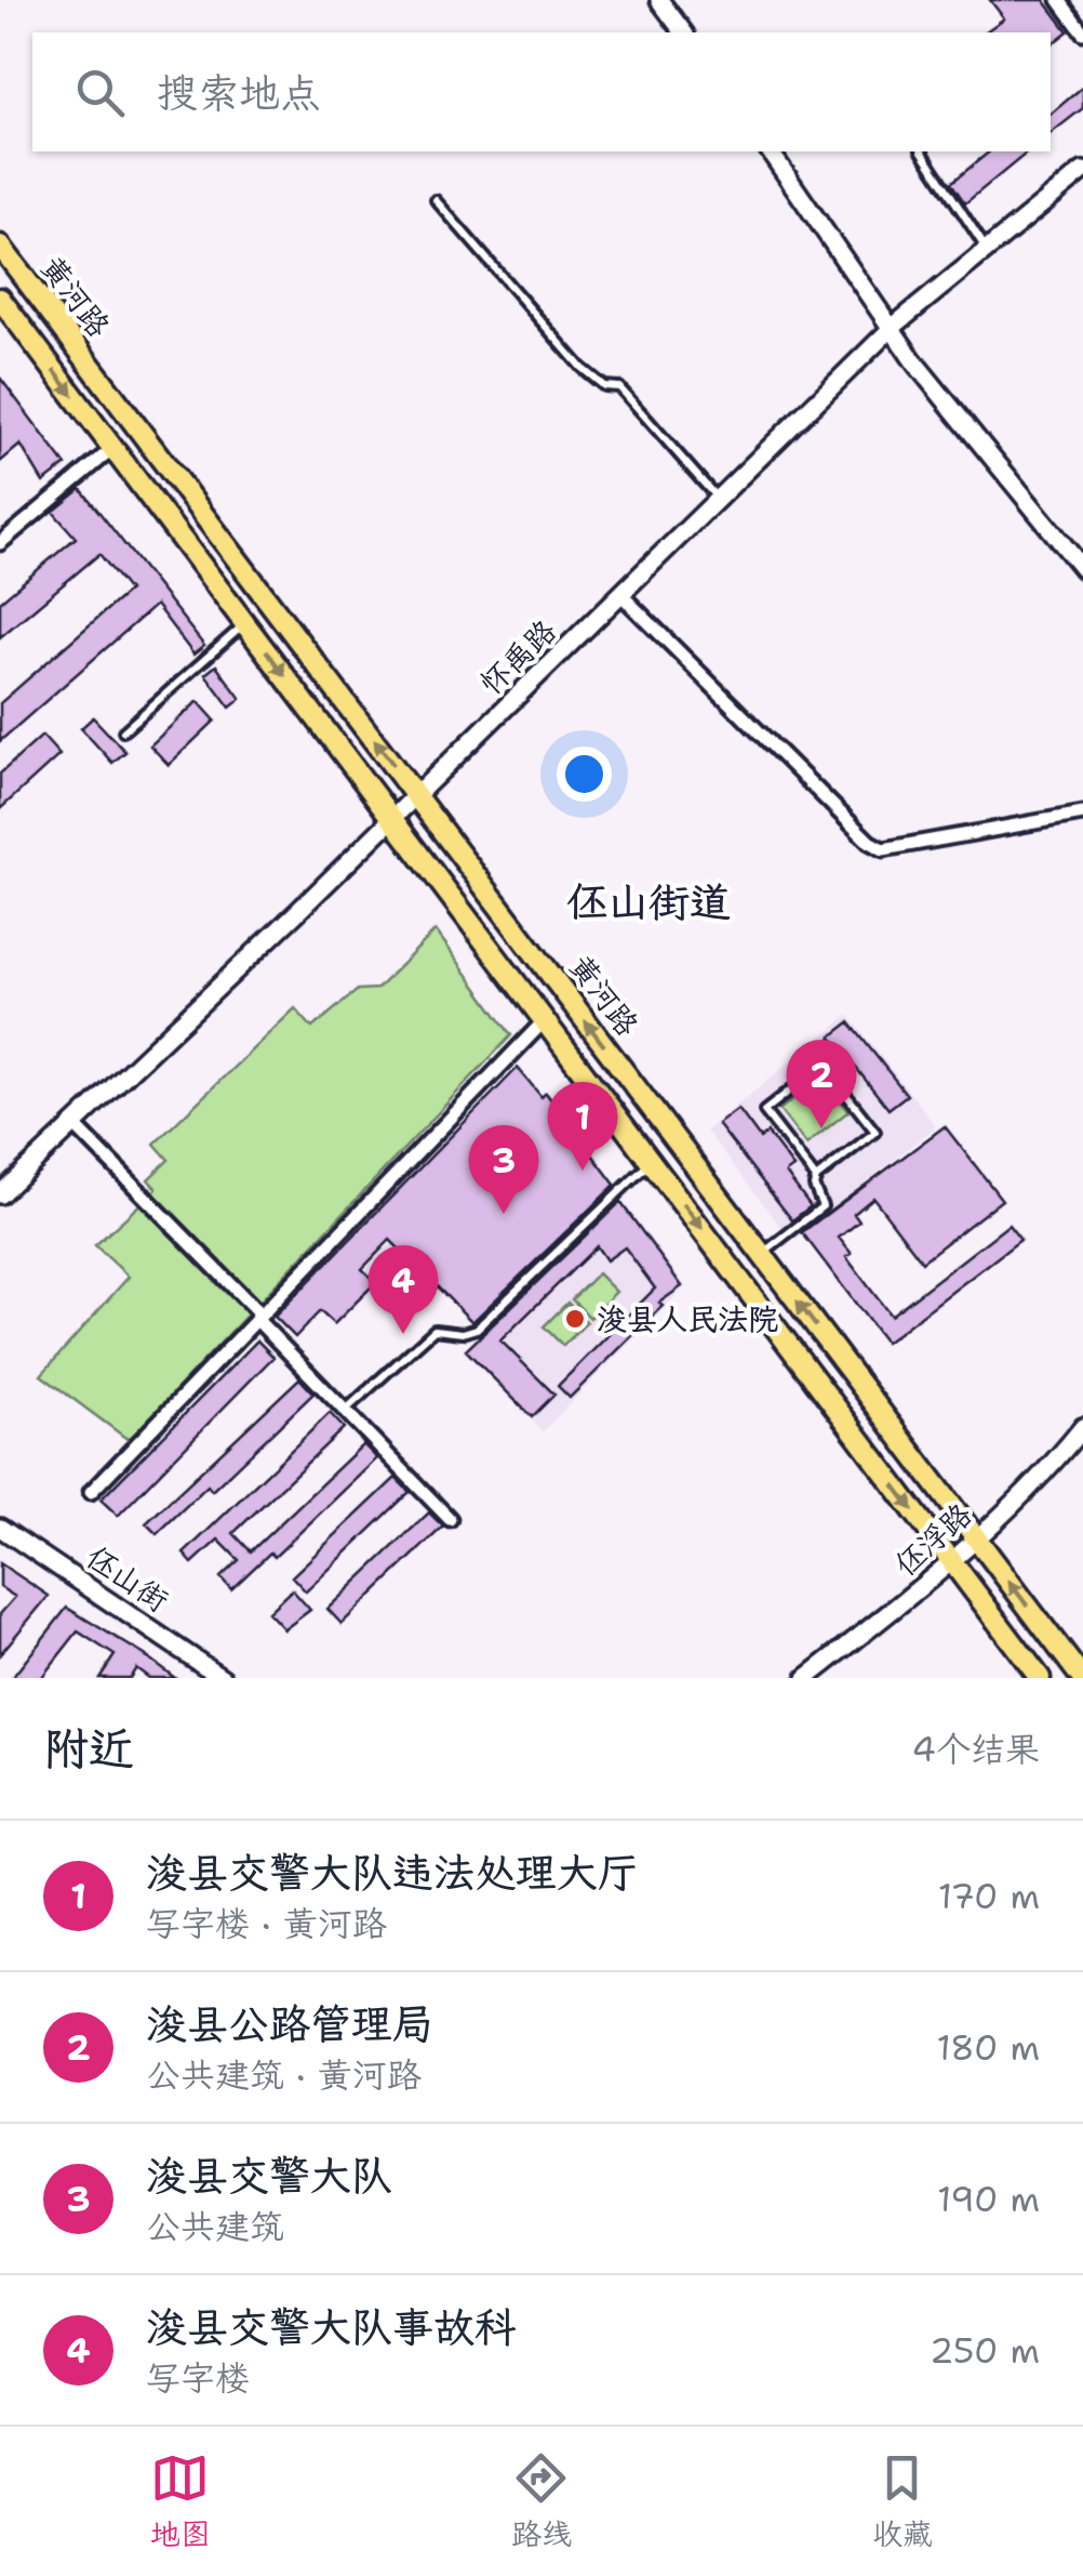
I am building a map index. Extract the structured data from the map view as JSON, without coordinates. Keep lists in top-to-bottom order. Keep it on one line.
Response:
{"streets":{"main road":["黄河路"],"street":["怀禹路","伾浮路","伾山街"]},"crossings":[["黄河路","怀禹路"],["黄河路","伾浮路"]],"districts":["伾山街道"],"places":["浚县人民法院"],"page":{"search":"搜索地点","pins":["2","1","3","4"],"heading":["附近","4个结果"],"list":[{"mark":"1","name":"浚县交警大队违法处理大厅","note":"写字楼 · 黄河路","value":"170 m"},{"mark":"2","name":"浚县公路管理局","note":"公共建筑 · 黄河路","value":"180 m"},{"mark":"3","name":"浚县交警大队","note":"公共建筑","value":"190 m"},{"mark":"4","name":"浚县交警大队事故科","note":"写字楼","value":"250 m"}],"nav":["地图","路线","收藏"]}}
